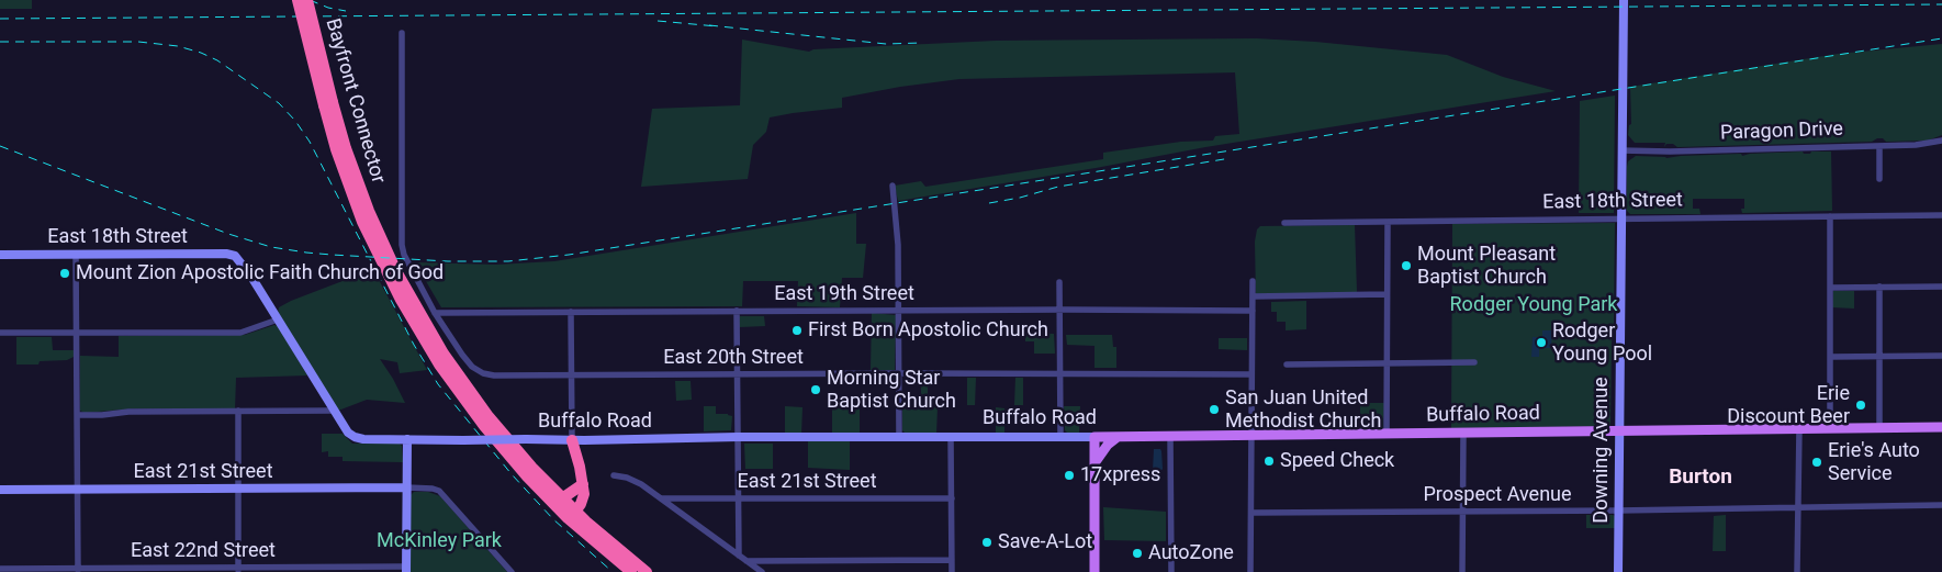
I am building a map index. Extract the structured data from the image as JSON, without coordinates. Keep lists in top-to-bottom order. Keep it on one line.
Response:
{"streets":{"highway":["Bayfront Connector"],"main road":["East 18th Street","Buffalo Road","Downing Avenue","East 21st Street"],"street":["Paragon Drive","East 19th Street","East 20th Street","Prospect Avenue","East 22nd Street"]},"crossings":[["Paragon Drive","Downing Avenue"],["East 18th Street","Buffalo Road"],["East 18th Street","Downing Avenue"],["East 19th Street","East 20th Street"],["Buffalo Road","Downing Avenue"],["Downing Avenue","Prospect Avenue"]],"districts":["Burton"],"parks":["Rodger Young Park","McKinley Park"],"places":["Mount Pleasant Baptist Church","Mount Zion Apostolic Faith Church of God","First Born Apostolic Church","Rodger Young Pool","Morning Star Baptist Church","Erie Discount Beer","San Juan United Methodist Church","Speed Check","Erie's Auto Service","17xpress","Save-A-Lot","AutoZone"]}
